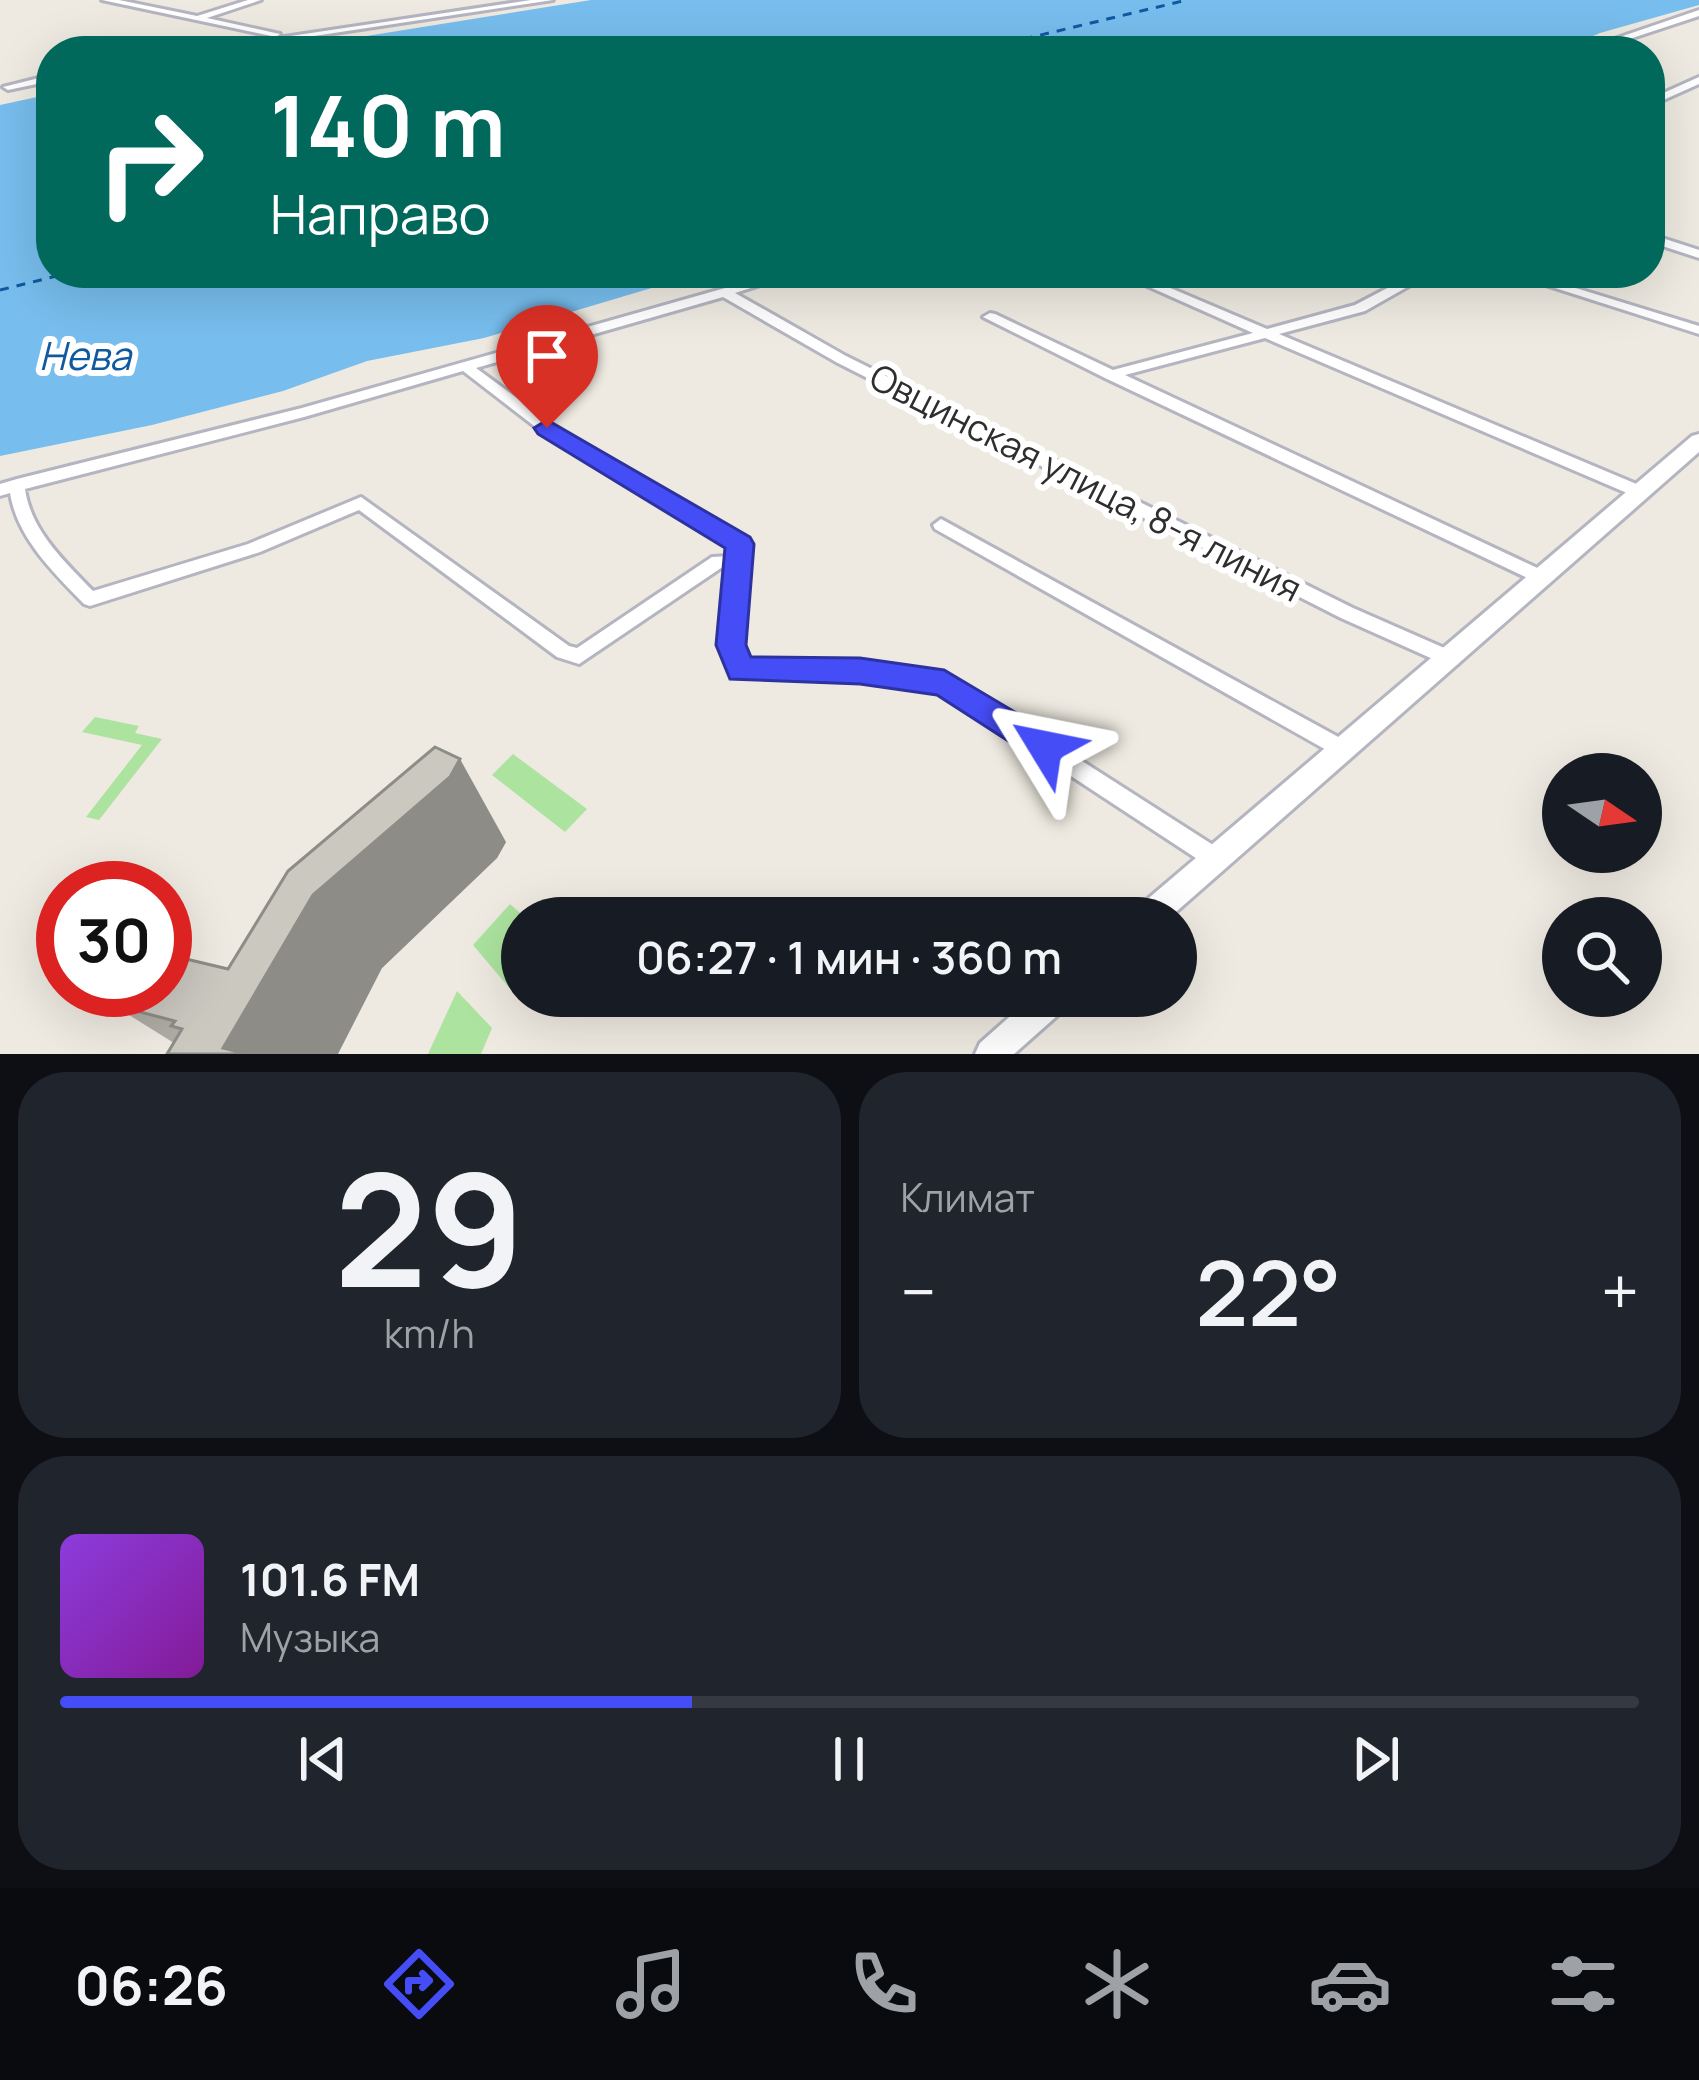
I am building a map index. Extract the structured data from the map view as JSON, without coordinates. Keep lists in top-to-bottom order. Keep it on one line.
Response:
{"streets":{"street":["Овцинская улица, 8-я линия"]},"water":["Нева"],"north":"right","page":{"turn":["140 m","Направо"],"limit":"30","trip":"06:27 · 1 мин · 360 m","tile":[["29","km/h"],"Климат"],"heat":["−","22°","+"],"song":["101.6 FM","Музыка"],"tabs":"06:26"}}
